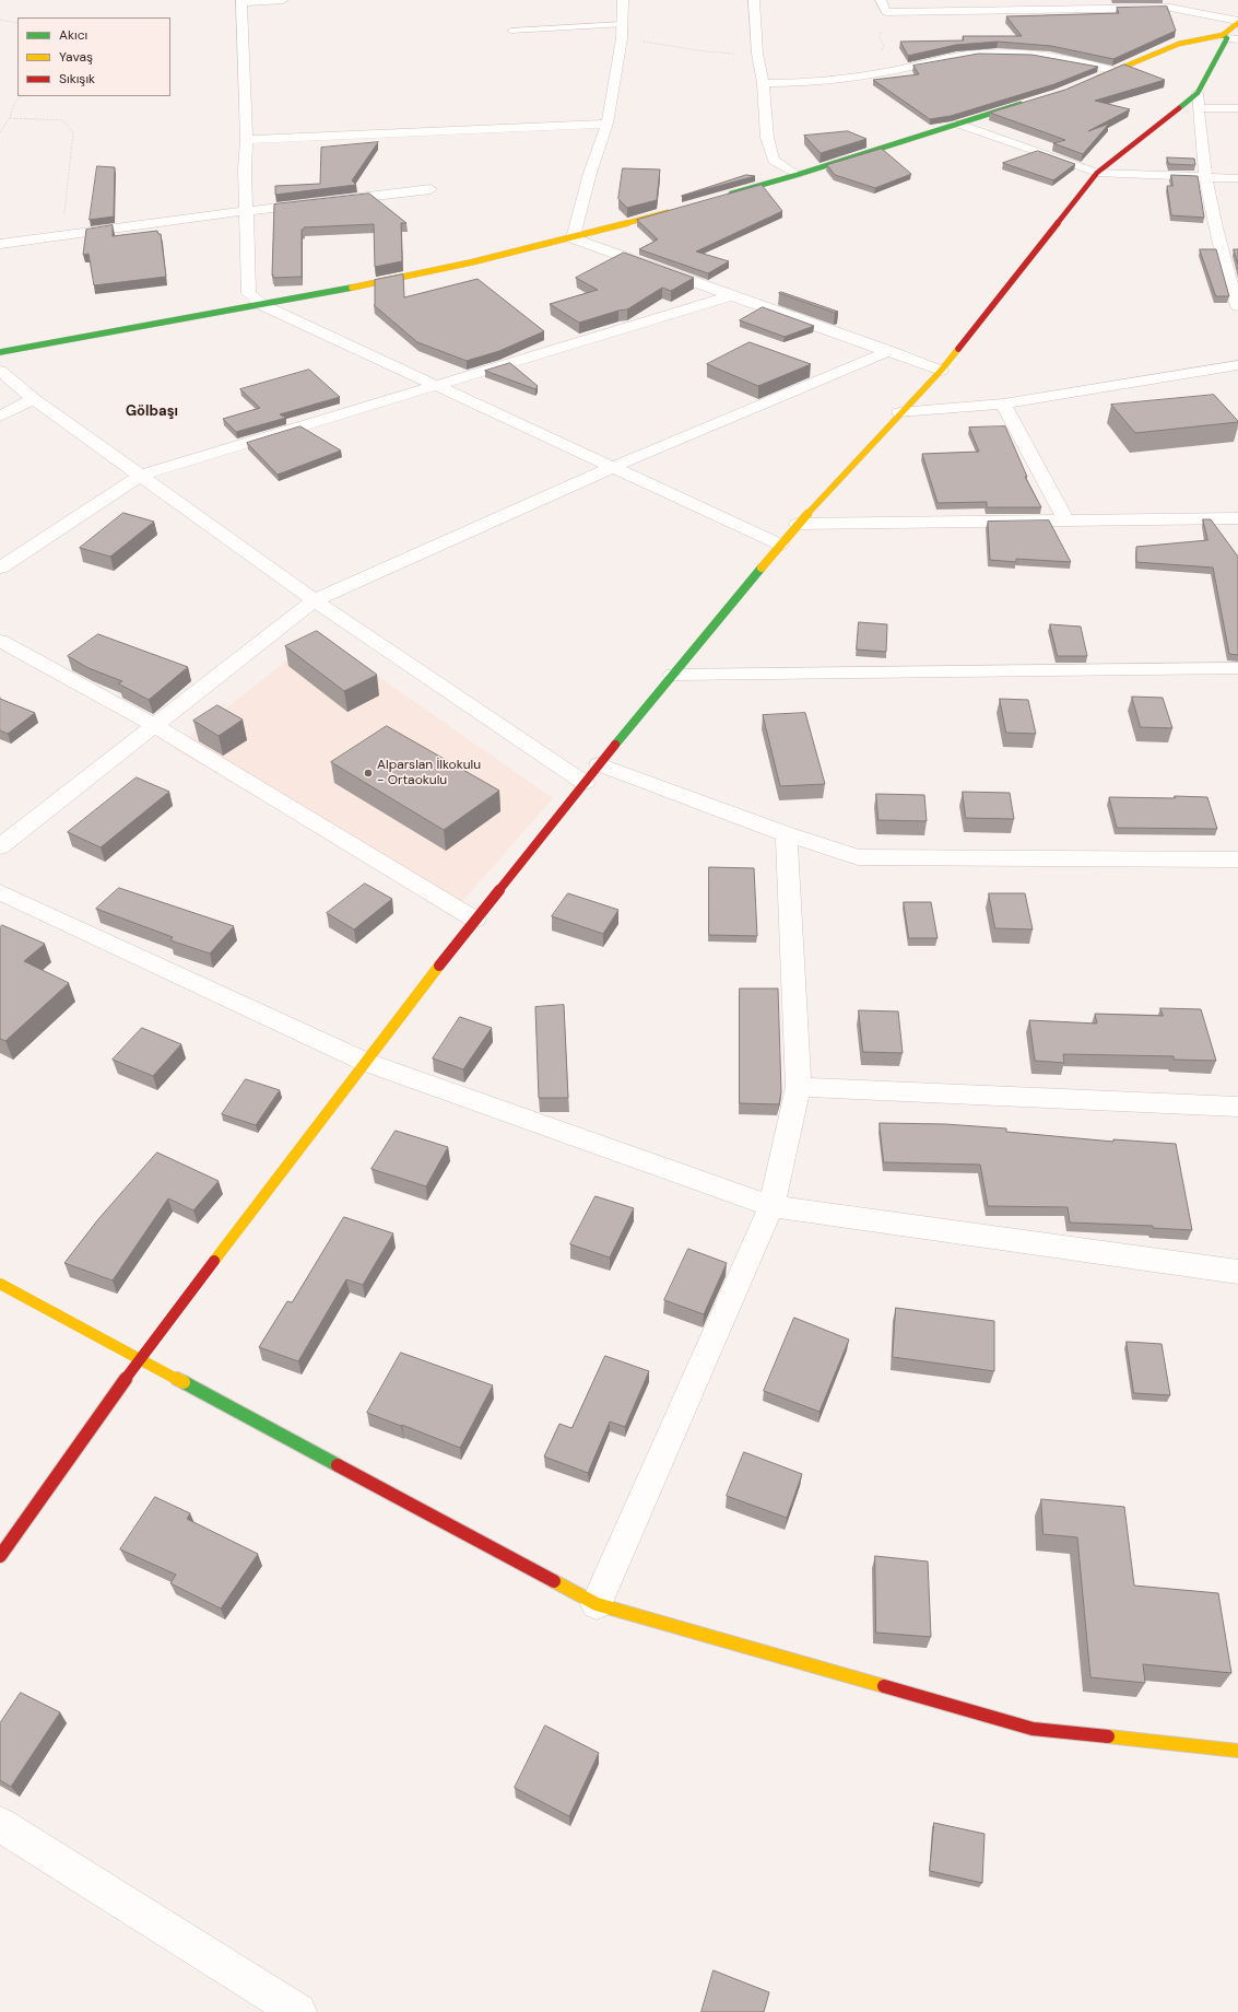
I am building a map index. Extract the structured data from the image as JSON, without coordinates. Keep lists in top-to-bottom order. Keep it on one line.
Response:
{"districts":["Gölbaşı"],"places":["Alparslan İlkokulu - Ortaokulu"],"legend":["Akıcı","Yavaş","Sıkışık"]}
